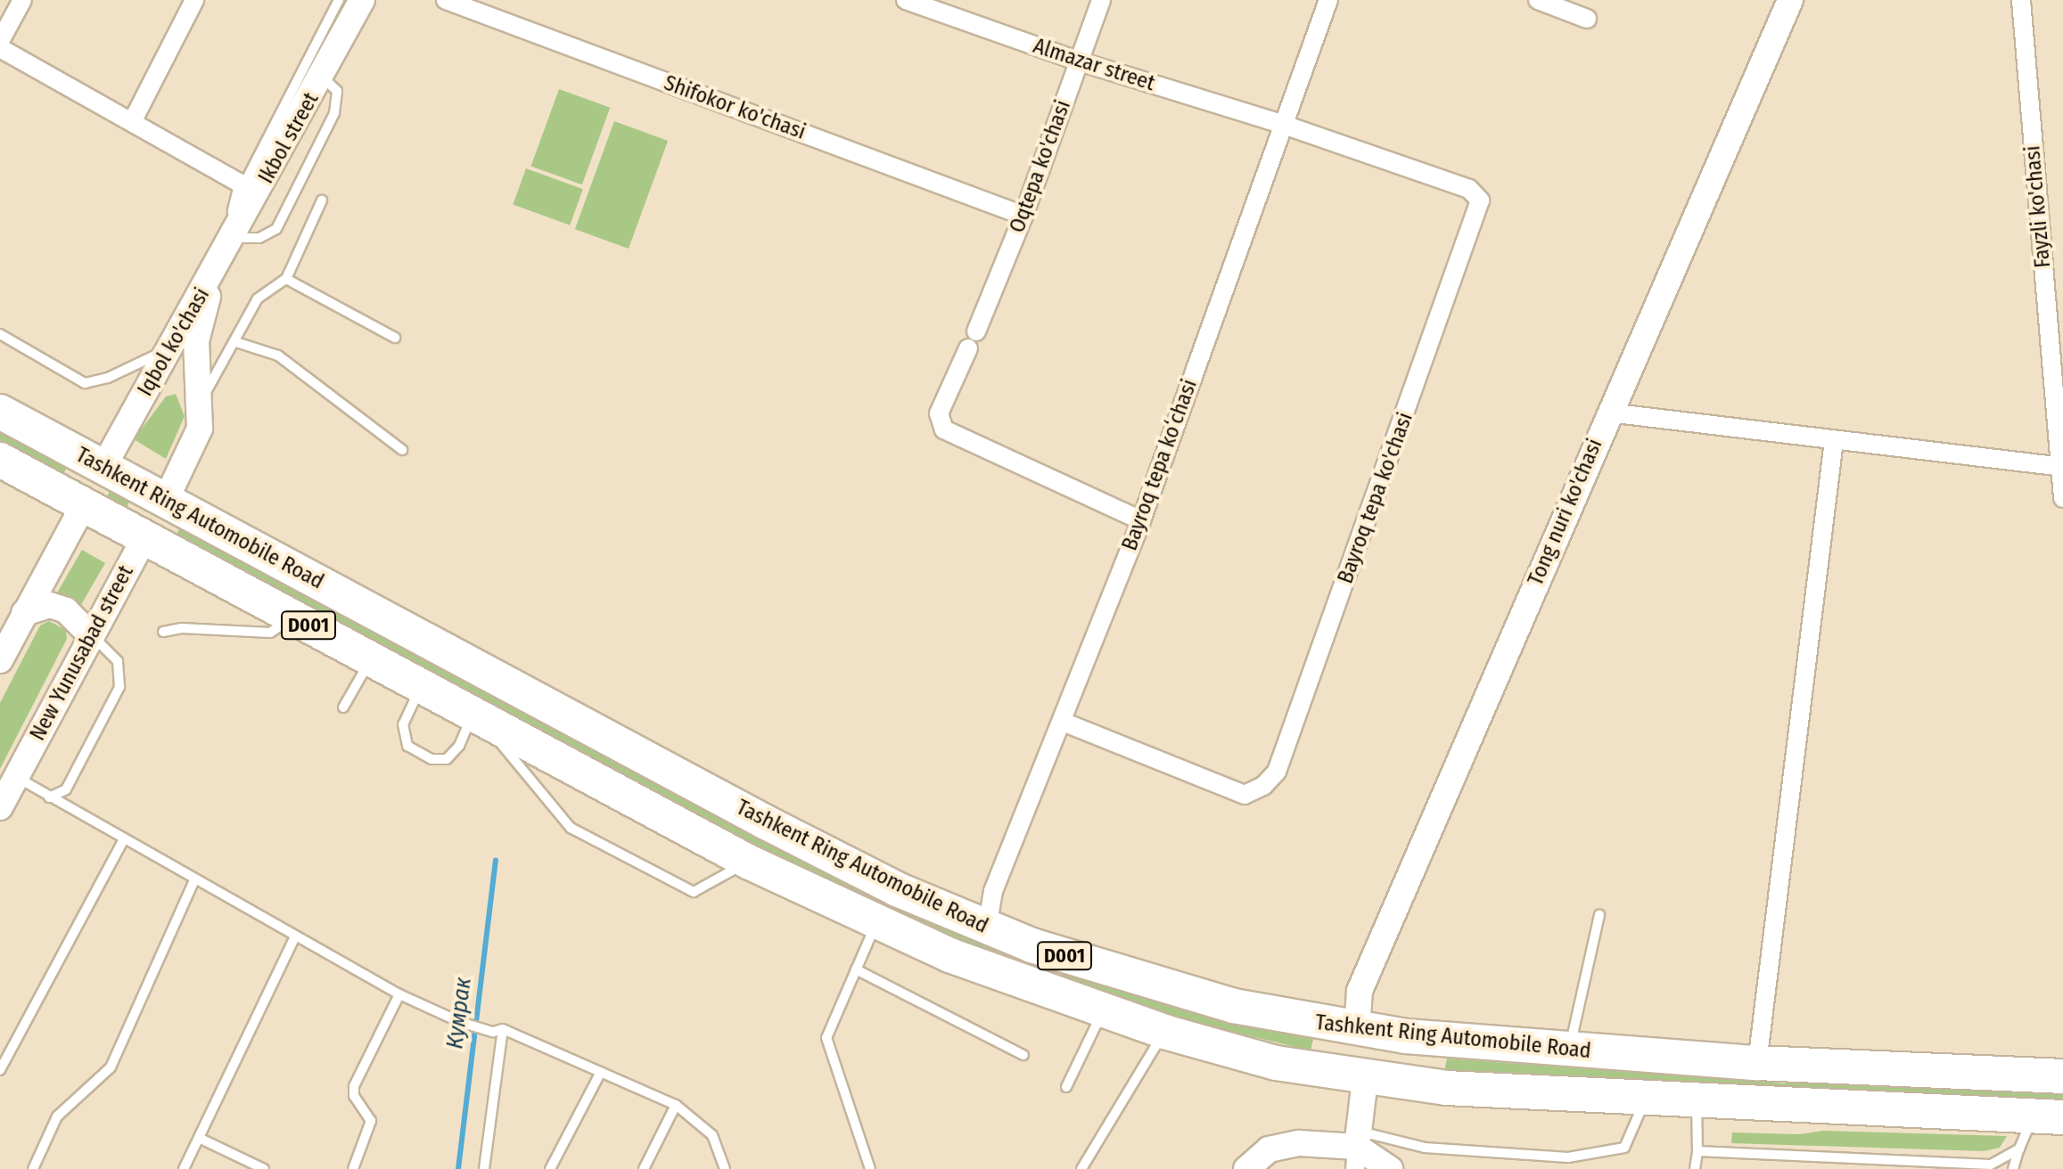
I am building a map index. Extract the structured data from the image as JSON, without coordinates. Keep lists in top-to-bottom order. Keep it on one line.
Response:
{"streets":{"highway":["Tashkent Ring Automobile Road","D001","New Yunusabad street"],"street":["Almazar street","Shifokor ko'chasi","Ikbol street","Oqtepa ko'chasi","Fayzli ko'chasi","Iqbol ko'chasi","Bayroq tepa koʻchasi","Bayroq tepa ko'chasi","Tong nuri ko'chasi"]},"crossings":[["Almazar street","Oqtepa ko'chasi"],["Almazar street","Bayroq tepa koʻchasi"],["Almazar street","Bayroq tepa ko'chasi"],["Shifokor ko'chasi","Oqtepa ko'chasi"],["Ikbol street","Iqbol ko'chasi"],["Oqtepa ko'chasi","Bayroq tepa koʻchasi"],["Iqbol ko'chasi","Tashkent Ring Automobile Road"],["Iqbol ko'chasi","New Yunusabad street"],["Bayroq tepa koʻchasi","Bayroq tepa ko'chasi"],["Bayroq tepa koʻchasi","Tashkent Ring Automobile Road"],["Tong nuri ko'chasi","Tashkent Ring Automobile Road"],["Tashkent Ring Automobile Road","D001"],["Tashkent Ring Automobile Road","New Yunusabad street"],["D001","New Yunusabad street"]],"water":["Кумрак"]}
